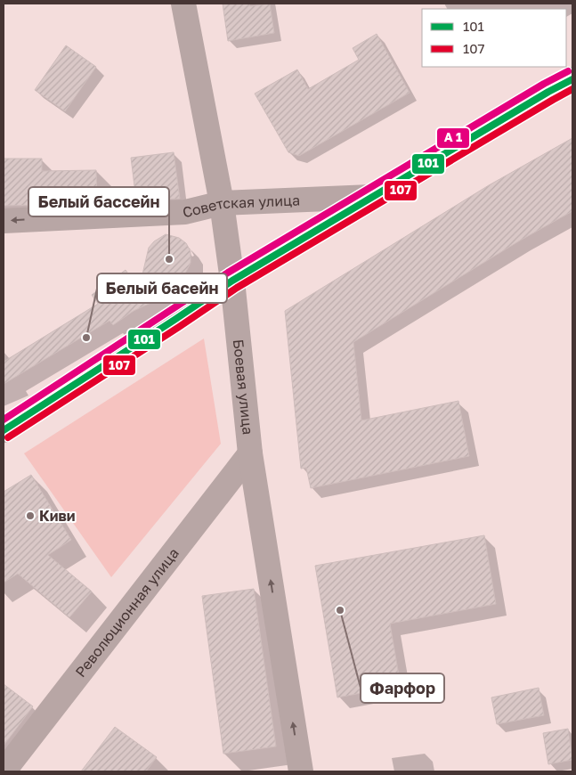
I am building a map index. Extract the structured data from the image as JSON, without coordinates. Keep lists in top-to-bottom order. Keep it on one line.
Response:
{"streets":{"street":["Советская улица","Боевая улица","Революционная улица"]},"crossings":[["Советская улица","Боевая улица"],["Боевая улица","Революционная улица"]],"one_way":["Советская улица","Боевая улица"],"places":["Белый баcсейн","Белый басейн","Киви","Фарфор"],"lines":["transit line 101","transit line 107"],"legend":["101","107"]}
